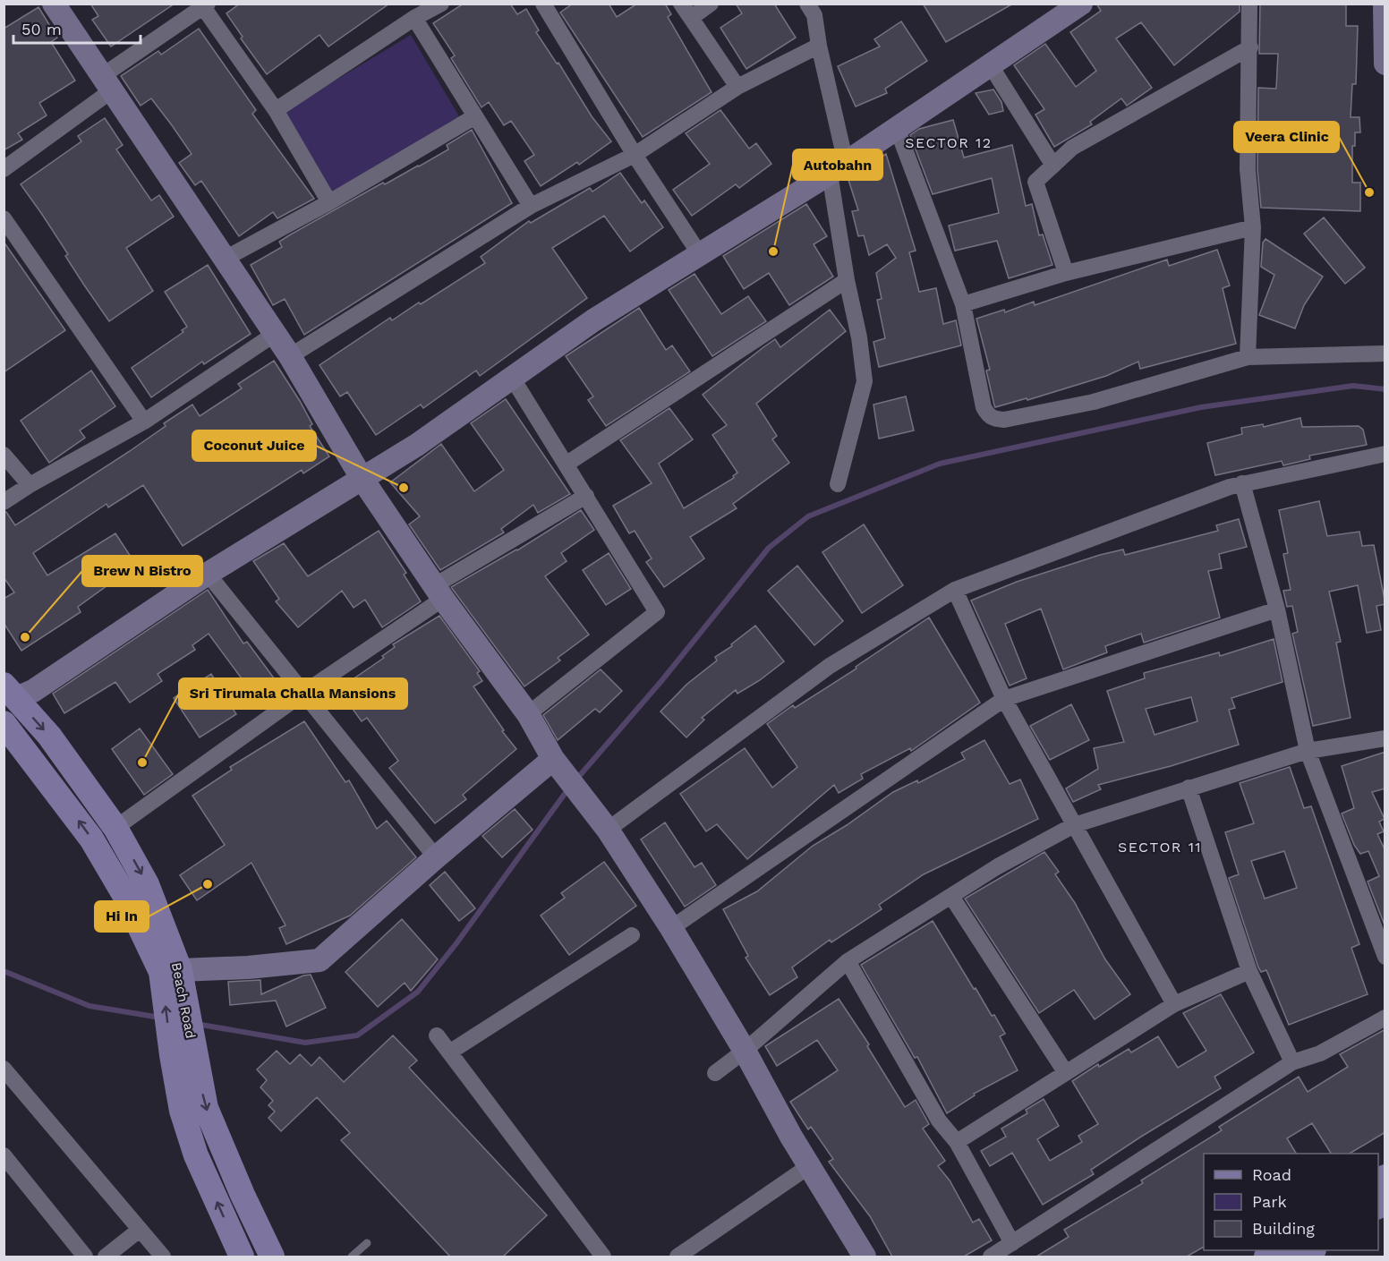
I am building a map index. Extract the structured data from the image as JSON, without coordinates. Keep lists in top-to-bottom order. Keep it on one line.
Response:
{"streets":{"main road":["Beach Road"]},"districts":["SECTOR 12","SECTOR 11"],"places":["Veera Clinic","Autobahn","Coconut Juice","Brew N Bistro","Sri Tirumala Challa Mansions","Hi In"],"legend":["Road","Park","Building"],"scale_bar":"50 m"}
